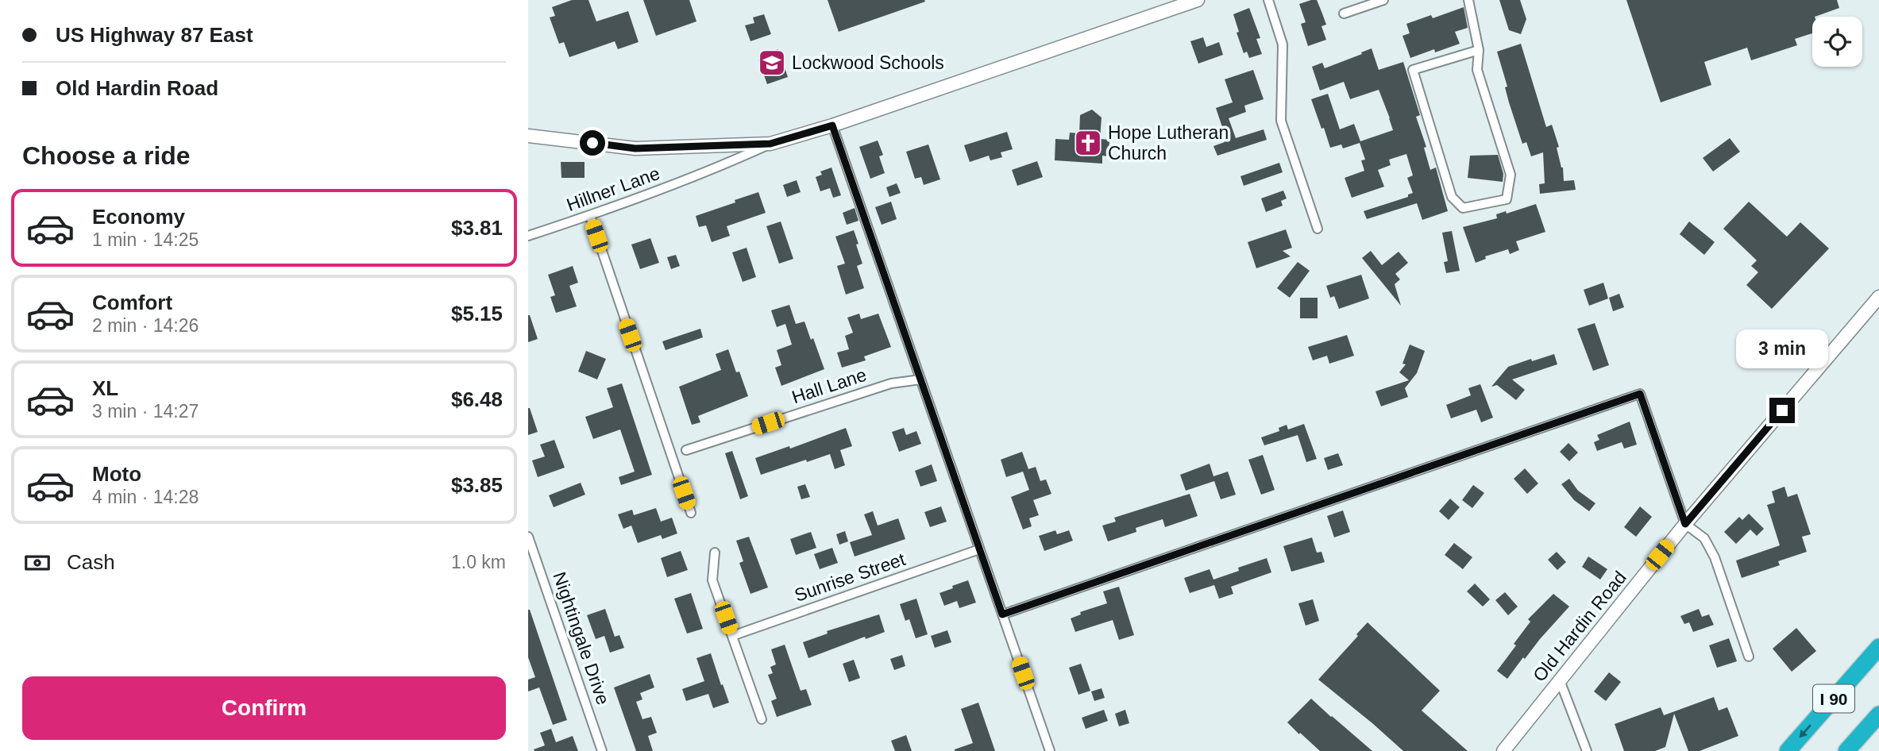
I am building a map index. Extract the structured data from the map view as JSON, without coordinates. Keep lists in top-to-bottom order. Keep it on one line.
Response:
{"streets":{"highway":["I 90"],"street":["Hillner Lane","Hall Lane","Sunrise Street","Old Hardin Road","Nightingale Drive"]},"places":{"school or university":["Lockwood Schools"],"church":["Hope Lutheran Church"]},"page":{"banner":["US Highway 87 East","Old Hardin Road"],"heading":"Choose a ride","list":[{"name":"Economy","note":"1 min · 14:25","value":"$3.81"},{"name":"Comfort","note":"2 min · 14:26","value":"$5.15"},{"name":"XL","note":"3 min · 14:27","value":"$6.48"},{"name":"Moto","note":"4 min · 14:28","value":"$3.85"}],"bubble":"3 min","pay":["Cash","1.0 km"],"buttons":"Confirm"}}
